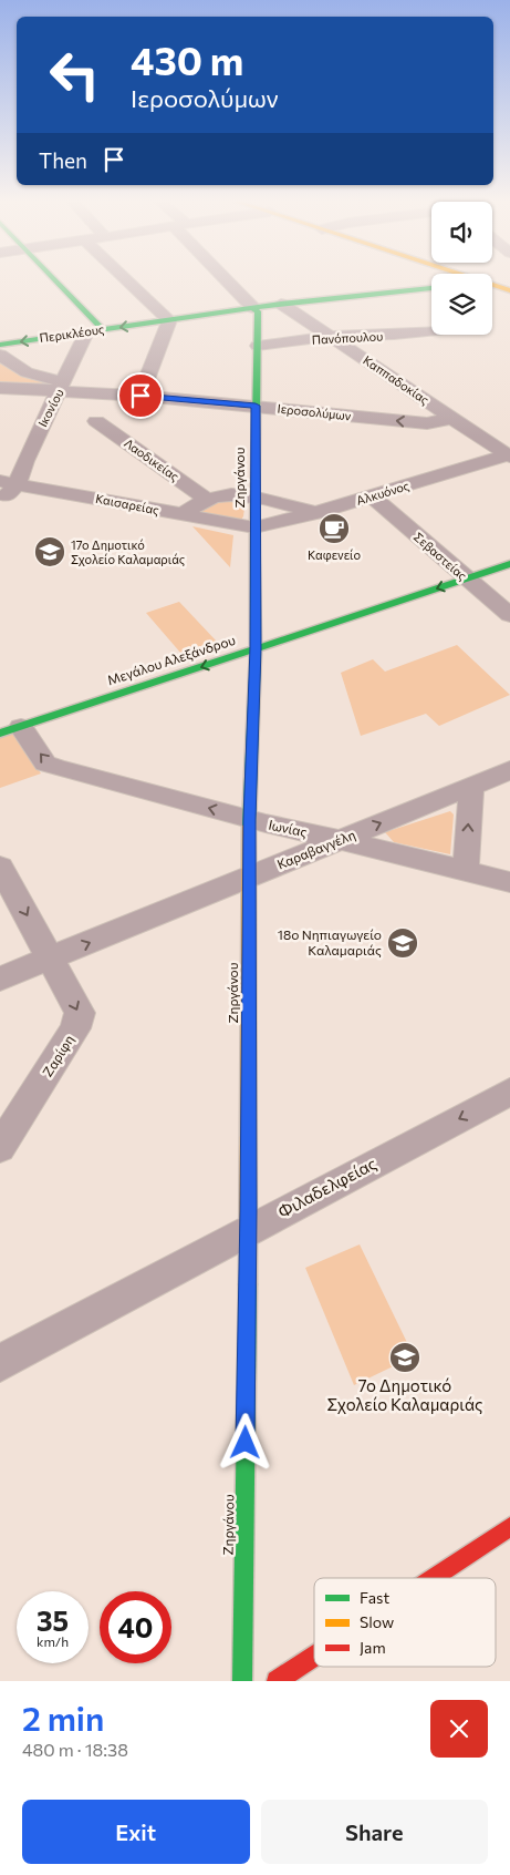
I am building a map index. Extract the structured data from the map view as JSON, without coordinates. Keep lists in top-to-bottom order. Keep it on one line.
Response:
{"streets":{"street":["Περικλέους","Πανόπουλου","Καππαδοκίας","Ικονίου","Ιεροσολύμων","Λαοδικείας","Ζηργάνου","Αλκυόνος","Καισαρείας","Σεβαστείας","Μεγάλου Αλεξάνδρου","Ιωνίας","Καραβαγγέλη","Ζαρίφη","Φιλαδελφείας"]},"crossings":[["Περικλέους","Καππαδοκίας"],["Περικλέους","Ικονίου"],["Περικλέους","Ζηργάνου"],["Πανόπουλου","Καππαδοκίας"],["Πανόπουλου","Ζηργάνου"],["Καππαδοκίας","Ιεροσολύμων"],["Καππαδοκίας","Αλκυόνος"],["Ικονίου","Ιεροσολύμων"],["Ικονίου","Καισαρείας"],["Ιεροσολύμων","Ζηργάνου"],["Ζηργάνου","Αλκυόνος"],["Ζηργάνου","Καισαρείας"],["Ζηργάνου","Μεγάλου Αλεξάνδρου"],["Ζηργάνου","Ιωνίας"],["Ζηργάνου","Καραβαγγέλη"],["Ζηργάνου","Φιλαδελφείας"],["Αλκυόνος","Καισαρείας"],["Αλκυόνος","Σεβαστείας"],["Σεβαστείας","Μεγάλου Αλεξάνδρου"],["Μεγάλου Αλεξάνδρου","Ιωνίας"],["Ιωνίας","Καραβαγγέλη"],["Καραβαγγέλη","Ζαρίφη"]],"one_way":["Μεγάλου Αλεξάνδρου","Ιωνίας","Καραβαγγέλη","Ζαρίφη","Φιλαδελφείας"],"places":{"cafe":["Καφενείο"],"school or university":["17ο Δημοτικό Σχολείο Καλαμαριάς","18ο Νηπιαγωγείο Καλαμαριάς","7o Δημοτικό Σχολείο Καλαμαριάς"]},"legend":["Fast","Slow","Jam"],"page":{"turn":["430 m","Ιεροσολύμων"],"then":"Then","speed":"35 km/h","limit":"40","heading":["2 min","480 m · 18:38"],"buttons":["Exit","Share"]}}
